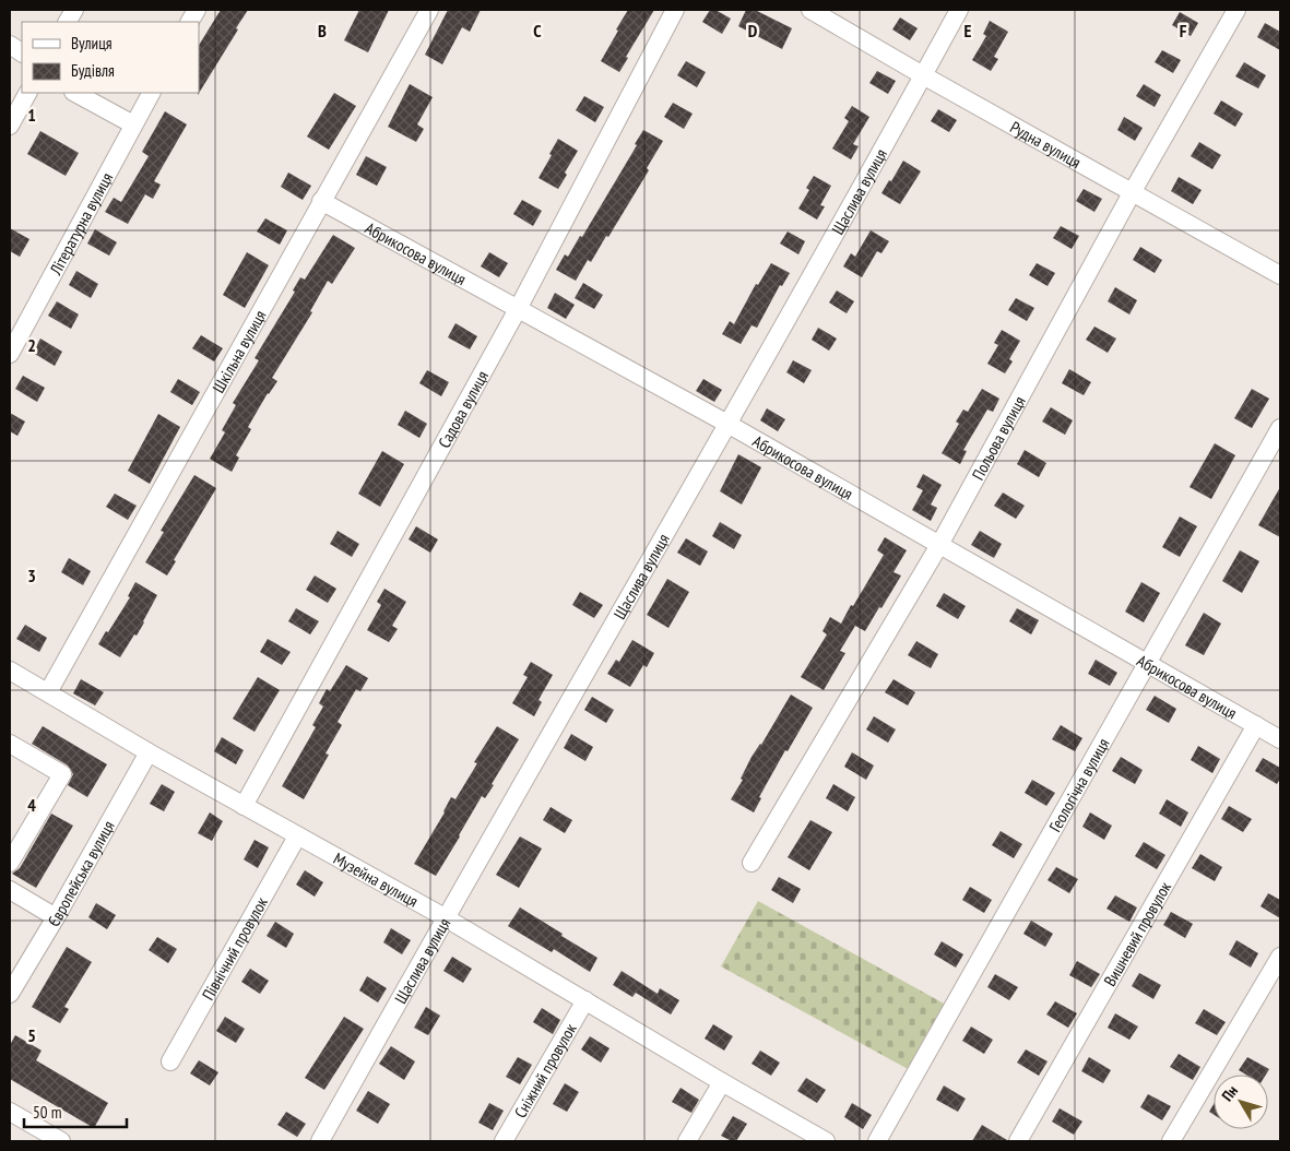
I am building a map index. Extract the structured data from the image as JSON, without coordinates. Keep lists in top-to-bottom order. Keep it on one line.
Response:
{"streets":{"street":["Рудна вулиця","Щаслива вулиця","Літературна вулиця","Абрикосова вулиця","Шкільна вулиця","Садова вулиця","Польова вулиця","Геологічна вулиця","Європейська вулиця","Музейна вулиця","Вишневий провулок","Північний провулок","Сніжний провулок"]},"crossings":[["Рудна вулиця","Щаслива вулиця"],["Рудна вулиця","Польова вулиця"],["Щаслива вулиця","Абрикосова вулиця"],["Щаслива вулиця","Музейна вулиця"],["Абрикосова вулиця","Шкільна вулиця"],["Абрикосова вулиця","Садова вулиця"],["Абрикосова вулиця","Польова вулиця"],["Абрикосова вулиця","Геологічна вулиця"],["Абрикосова вулиця","Вишневий провулок"],["Шкільна вулиця","Музейна вулиця"],["Садова вулиця","Музейна вулиця"],["Європейська вулиця","Музейна вулиця"],["Музейна вулиця","Північний провулок"],["Музейна вулиця","Сніжний провулок"]],"legend":["Вулиця","Будівля"],"scale_bar":"50 m","north":"top left","grid":{"columns":["B","C","D","E","F"],"rows":["1","2","3","4","5"]}}
